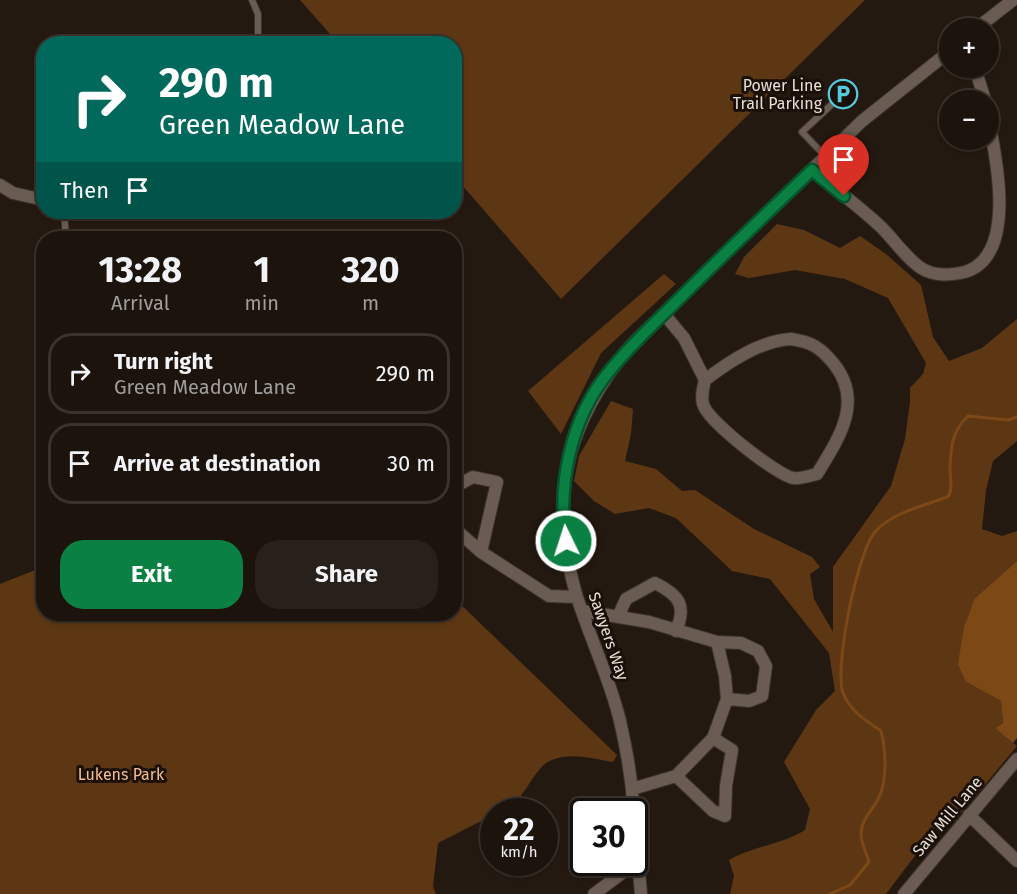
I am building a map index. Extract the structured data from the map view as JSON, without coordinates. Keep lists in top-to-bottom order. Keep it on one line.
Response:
{"streets":{"street":["Sawyers Way","Saw Mill Lane"]},"parks":["Lukens Park"],"places":{"parking":["Power Line Trail Parking"]},"page":{"map_buttons":["+","−"],"turn":["290 m","Green Meadow Lane"],"then":"Then","eta":["13:28","Arrival","1","min","320","m"],"list":[{"name":"Turn right","note":"Green Meadow Lane","value":"290 m"},{"name":"Arrive at destination","value":"30 m"}],"buttons":["Exit","Share"],"speed":"22 km/h","limit":"30"}}
